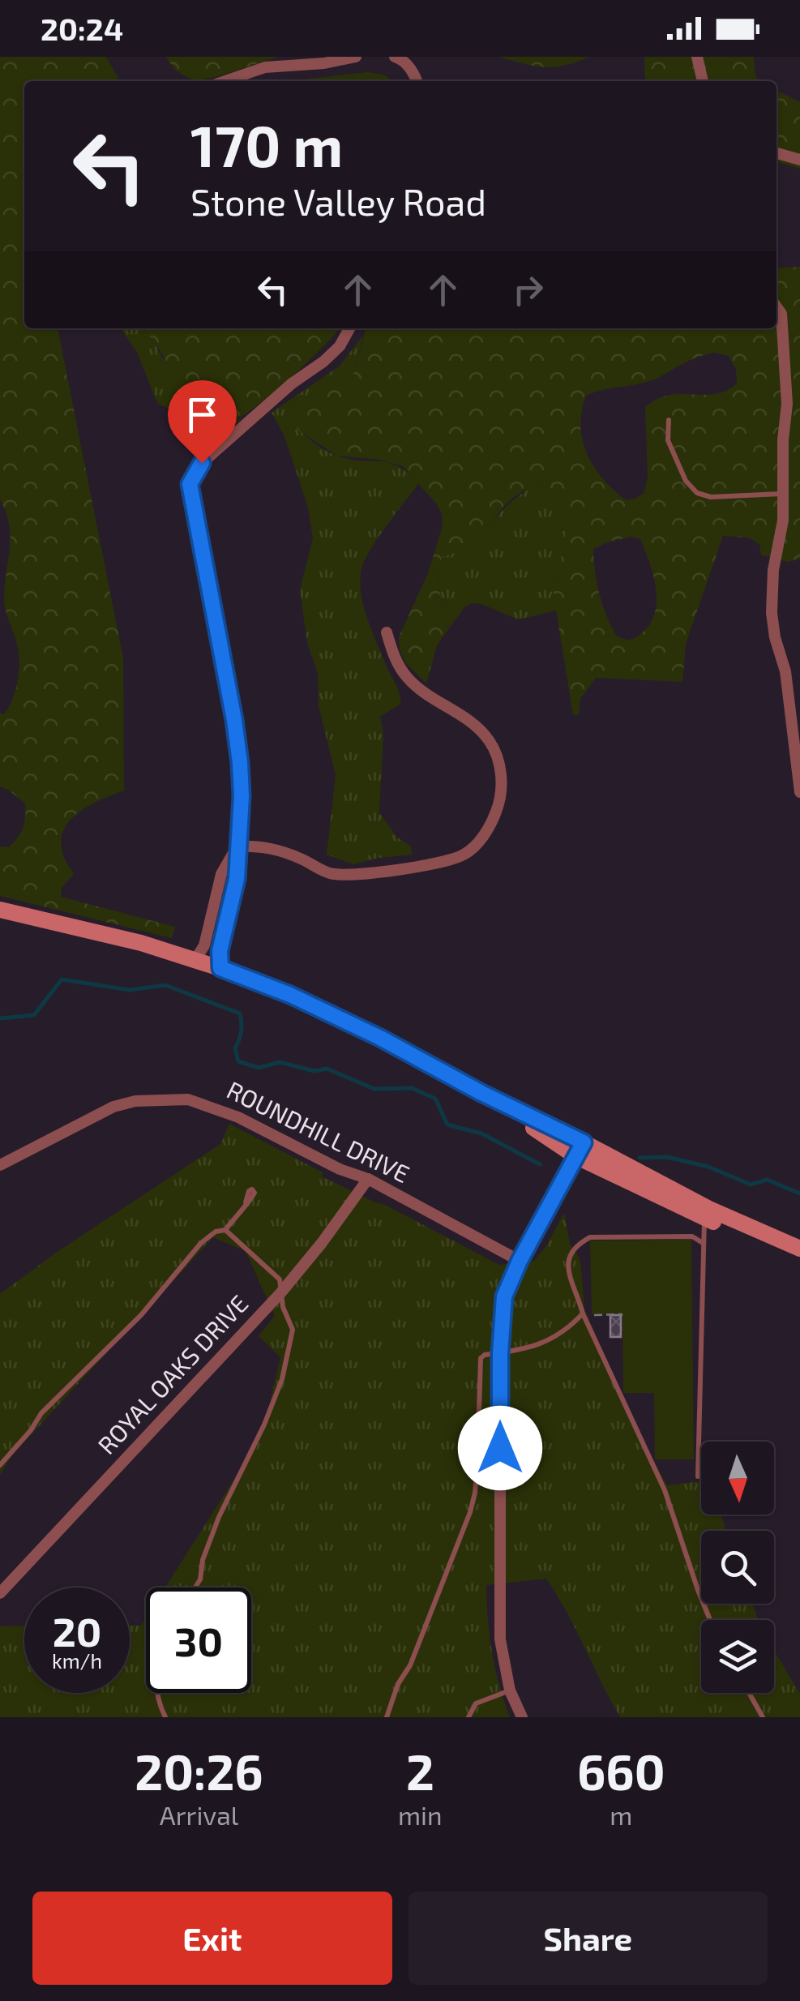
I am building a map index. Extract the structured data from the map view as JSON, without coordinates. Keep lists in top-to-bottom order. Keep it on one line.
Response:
{"streets":{"street":["ROUNDHILL DRIVE","ROYAL OAKS DRIVE"]},"crossings":[["ROUNDHILL DRIVE","ROYAL OAKS DRIVE"]],"north":"bottom","page":{"status":"20:24","turn":["170 m","Stone Valley Road"],"speed":"20 km/h","limit":"30","eta":["20:26","Arrival","2","min","660","m"],"buttons":["Exit","Share"]}}
